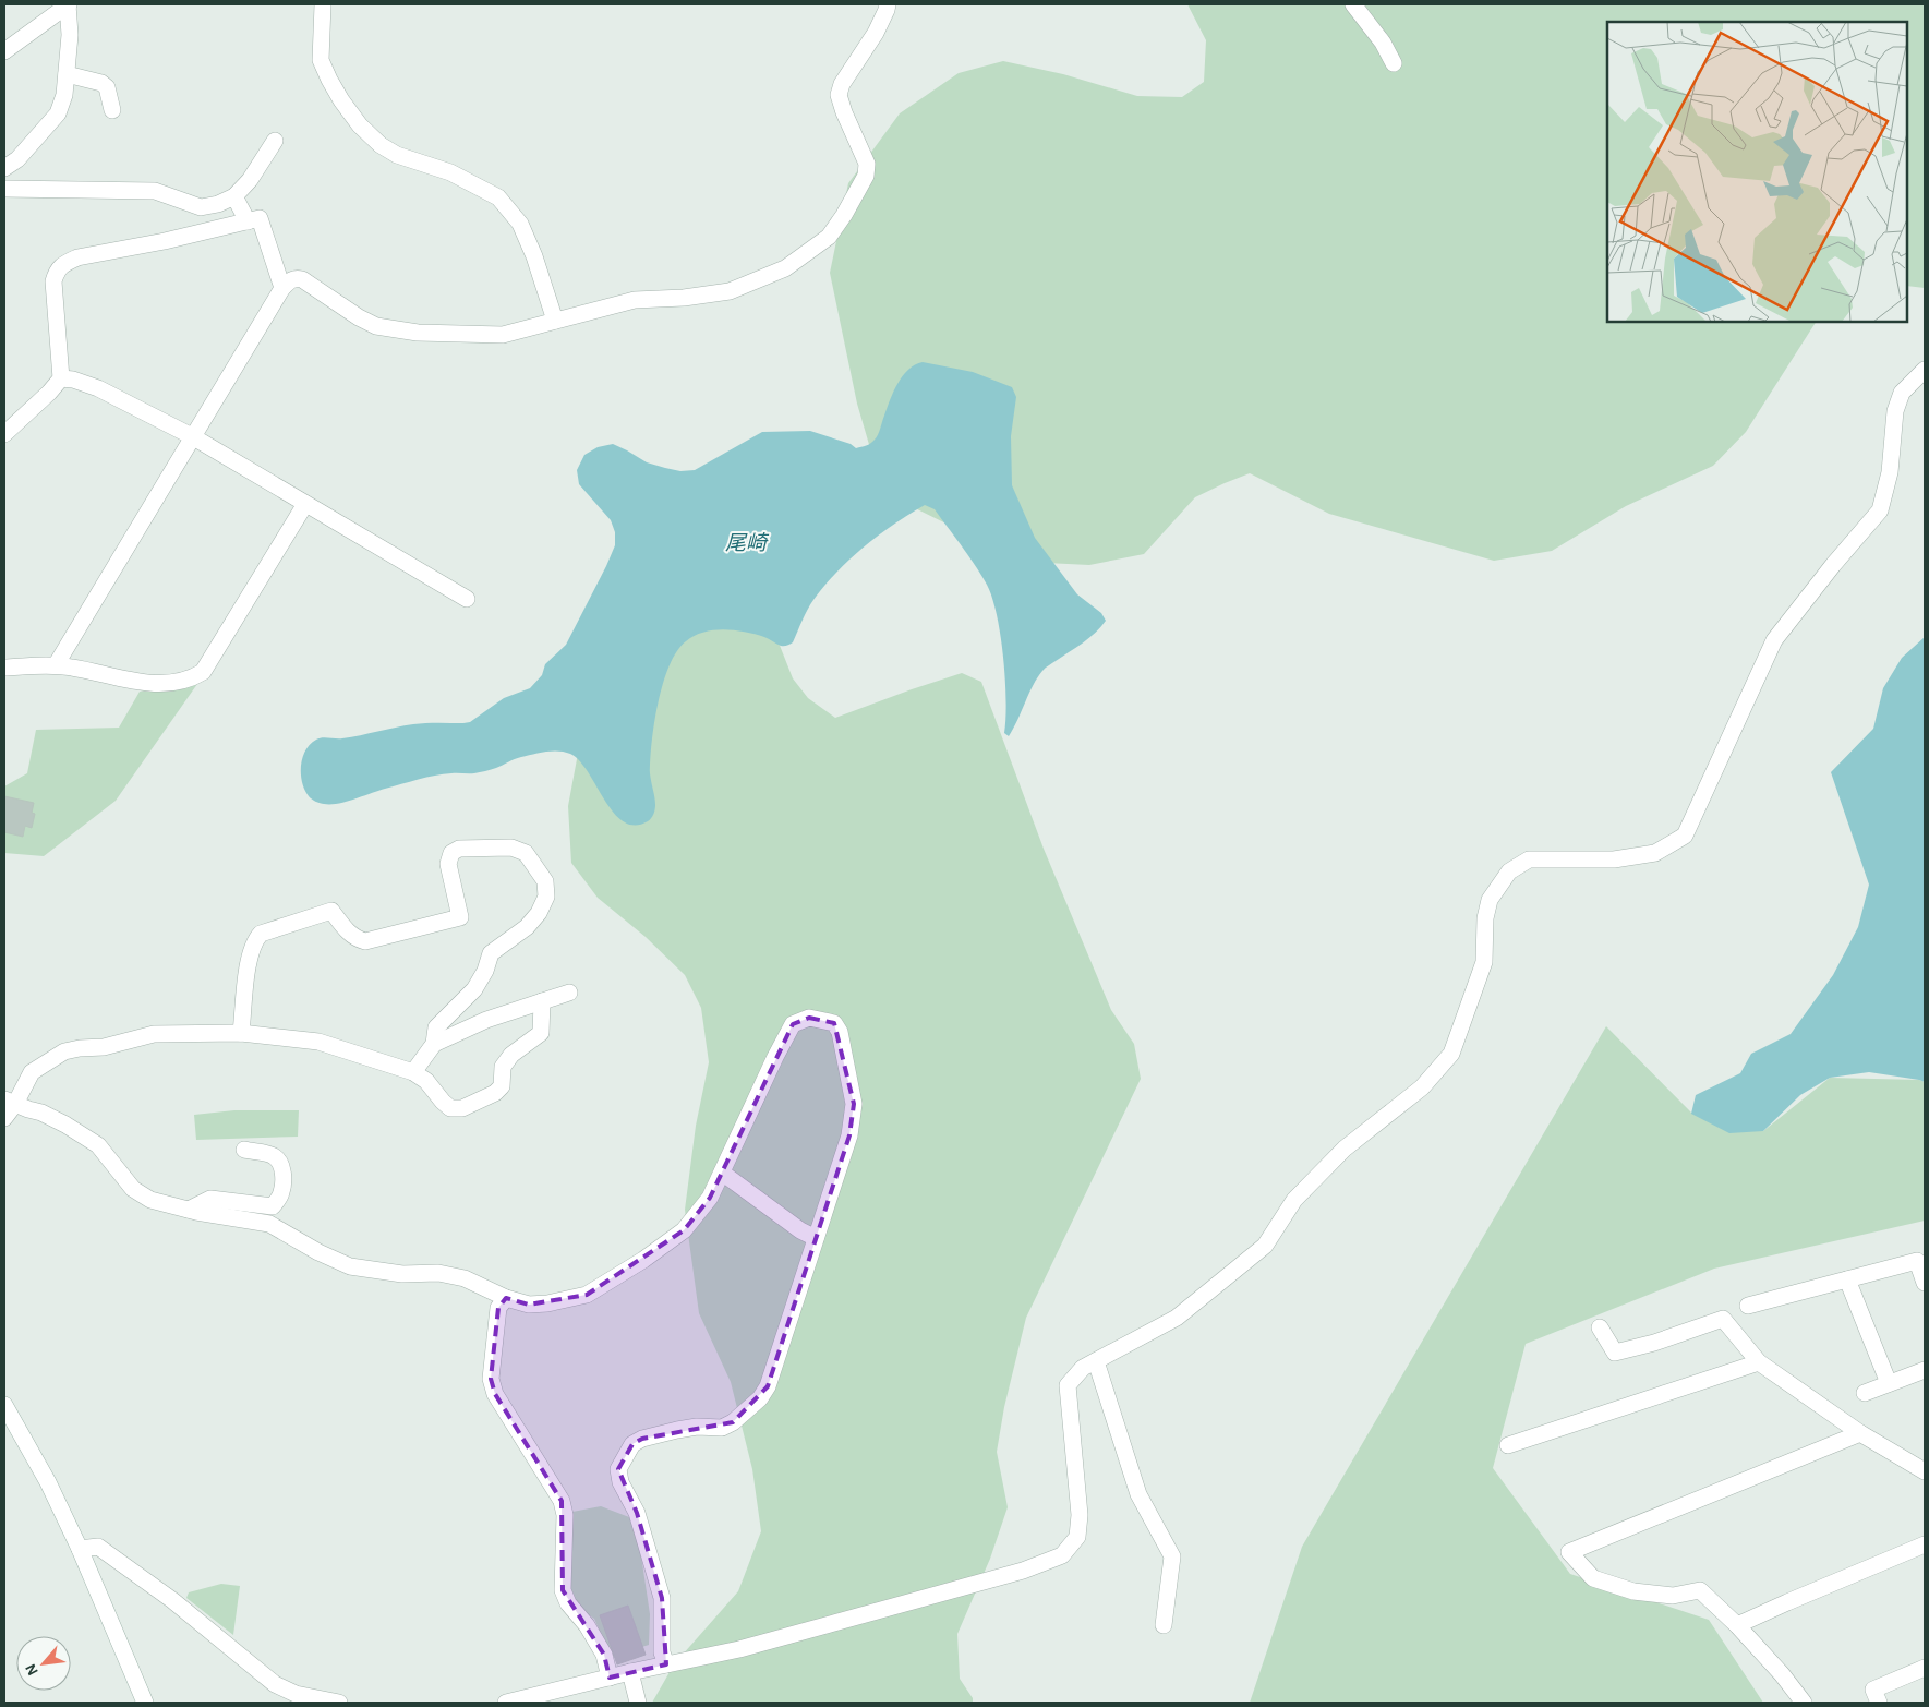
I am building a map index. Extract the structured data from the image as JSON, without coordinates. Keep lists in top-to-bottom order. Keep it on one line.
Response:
{"water":["尾崎"],"north":"bottom left"}
